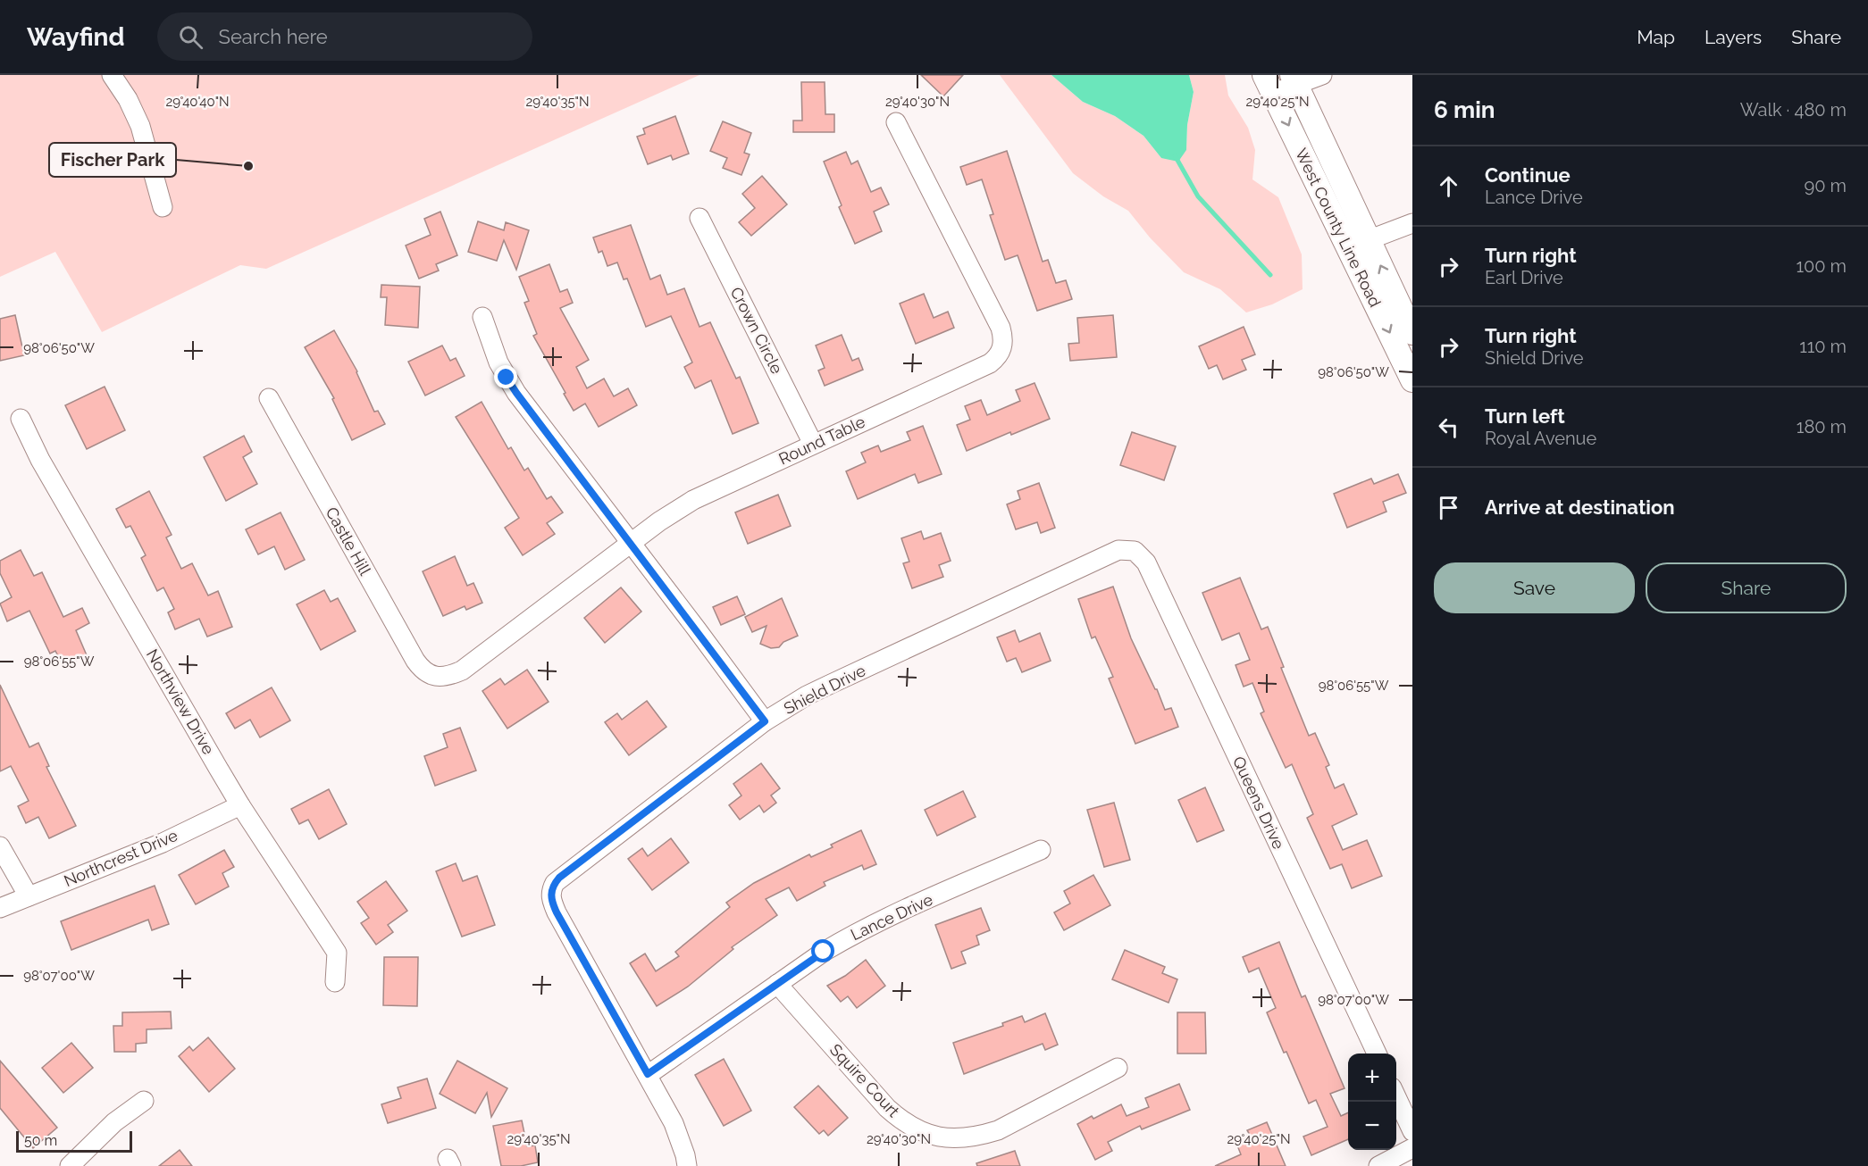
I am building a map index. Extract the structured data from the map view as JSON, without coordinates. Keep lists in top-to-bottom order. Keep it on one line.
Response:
{"streets":{"main road":["West County Line Road"],"street":["Crown Circle","Round Table","Castle Hill","Shield Drive","Northview Drive","Queens Drive","Northcrest Drive","Lance Drive","Squire Court"]},"crossings":[["Crown Circle","Round Table"],["Round Table","Castle Hill"],["Shield Drive","Queens Drive"],["Shield Drive","Lance Drive"],["Northview Drive","Northcrest Drive"],["Lance Drive","Squire Court"]],"places":["Fischer Park"],"scale_bar":"50 m","page":{"header":"Wayfind","search":"Search here","nav":["Map","Layers","Share"],"heading":["6 min","Walk · 480 m"],"list":[["Continue","Lance Drive","90 m"],["Turn right","Earl Drive","100 m"],["Turn right","Shield Drive","110 m"],["Turn left","Royal Avenue","180 m"],"Arrive at destination"],"buttons":["Save","Share"],"map_buttons":["+","−"],"scale":"50 m"},"coordinates":["29°40'40\"N","29°40'35\"N","29°40'30\"N","29°40'25\"N","98°06'50\"W","98°06'55\"W","98°07'00\"W"]}
